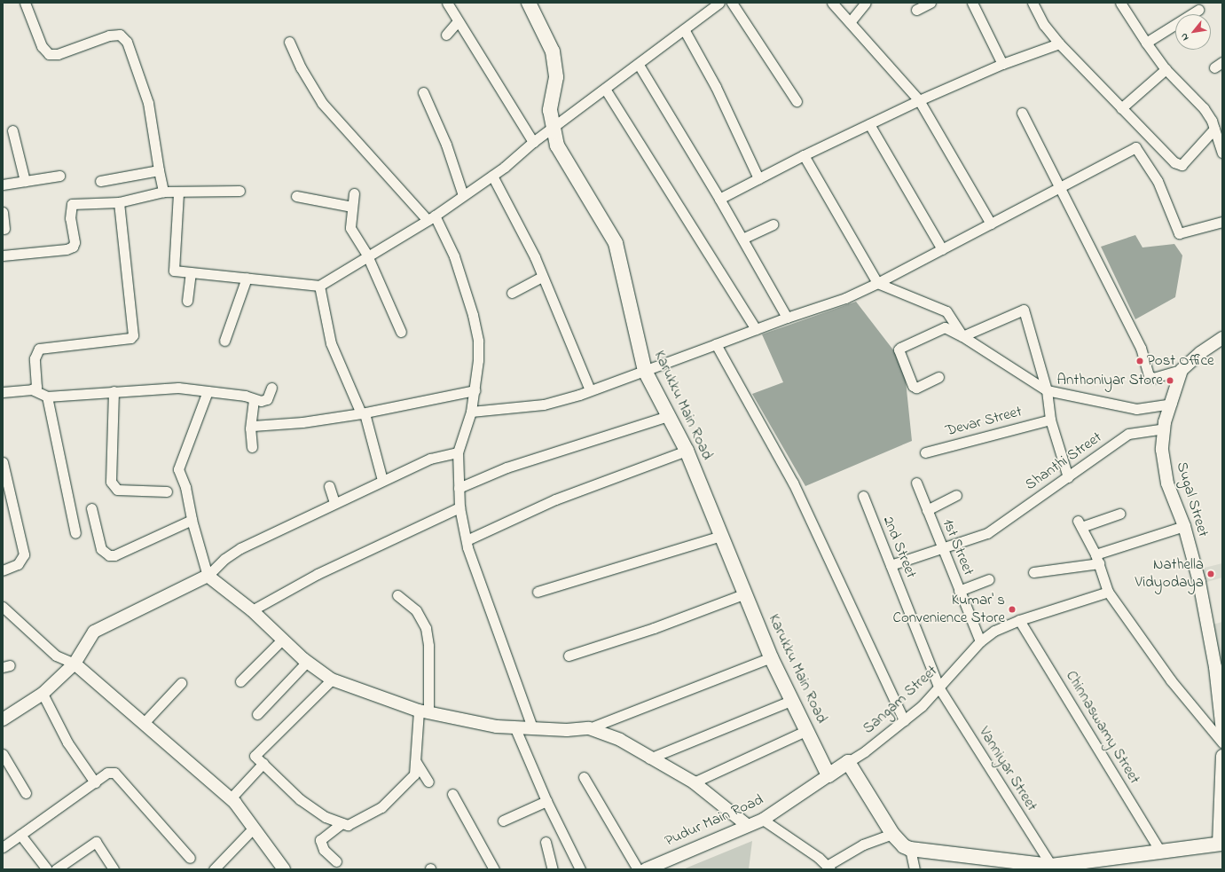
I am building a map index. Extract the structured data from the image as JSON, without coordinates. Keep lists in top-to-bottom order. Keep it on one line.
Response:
{"streets":{"main road":["Karukku Main Road"],"street":["Devar Street","Shanthi Street","Sugal Street","2nd Street","1st Street","Sangam Street","Chinnaswamy Street","Vanniyar Street","Pudur Main Road"]},"crossings":[["Karukku Main Road","Pudur Main Road"],["Shanthi Street","Sugal Street"],["Shanthi Street","2nd Street"],["Shanthi Street","1st Street"],["2nd Street","Sangam Street"],["2nd Street","Vanniyar Street"],["1st Street","Sangam Street"],["Sangam Street","Chinnaswamy Street"],["Sangam Street","Vanniyar Street"]],"places":["Post Office","Anthoniyar Store","Nathella Vidyodaya","Kumar' s Convenience Store"],"north":"bottom left"}
